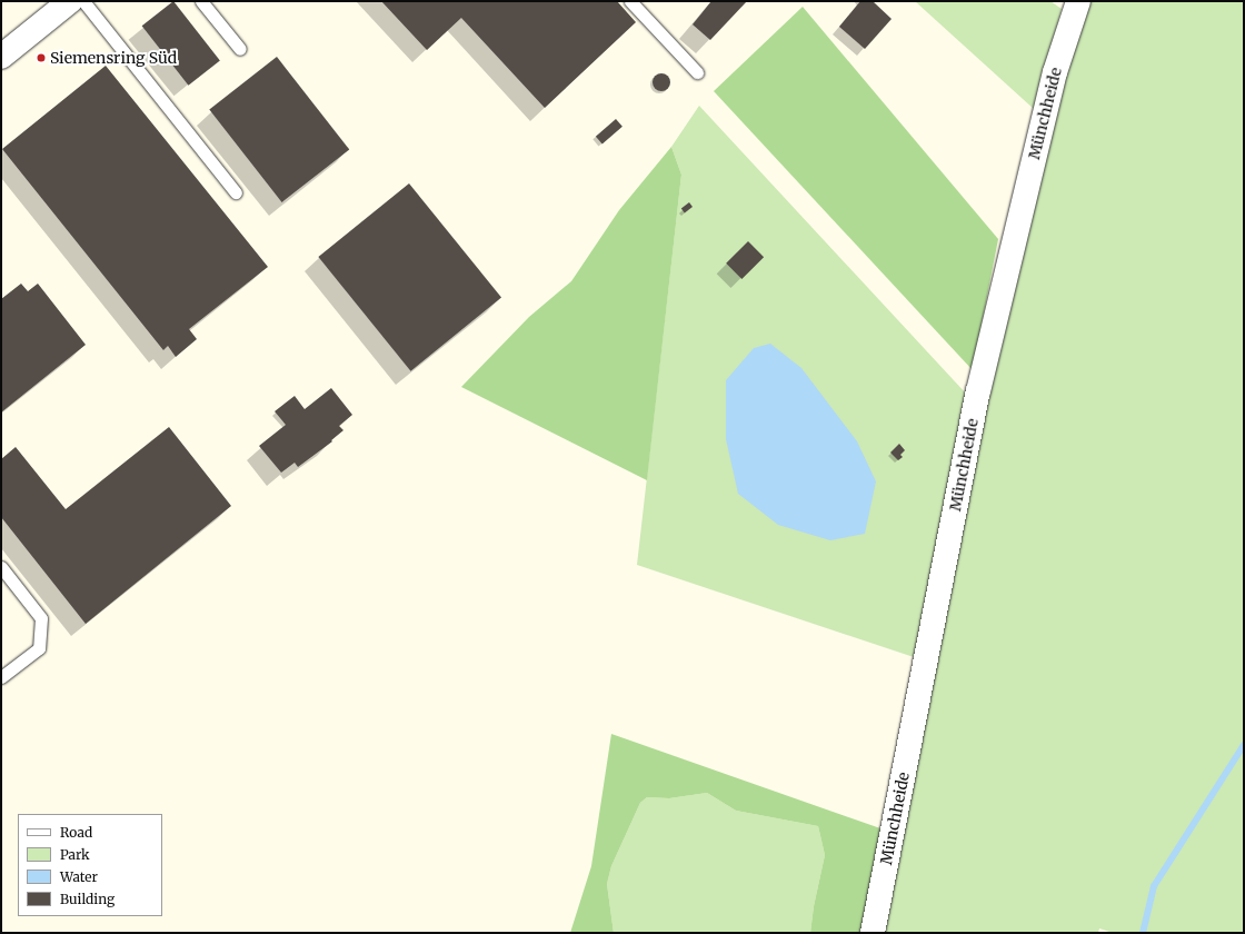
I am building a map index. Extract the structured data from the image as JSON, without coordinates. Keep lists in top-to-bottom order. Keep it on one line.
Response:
{"streets":{"street":["Münchheide"]},"places":["Siemensring Süd"],"legend":["Road","Park","Water","Building"]}
